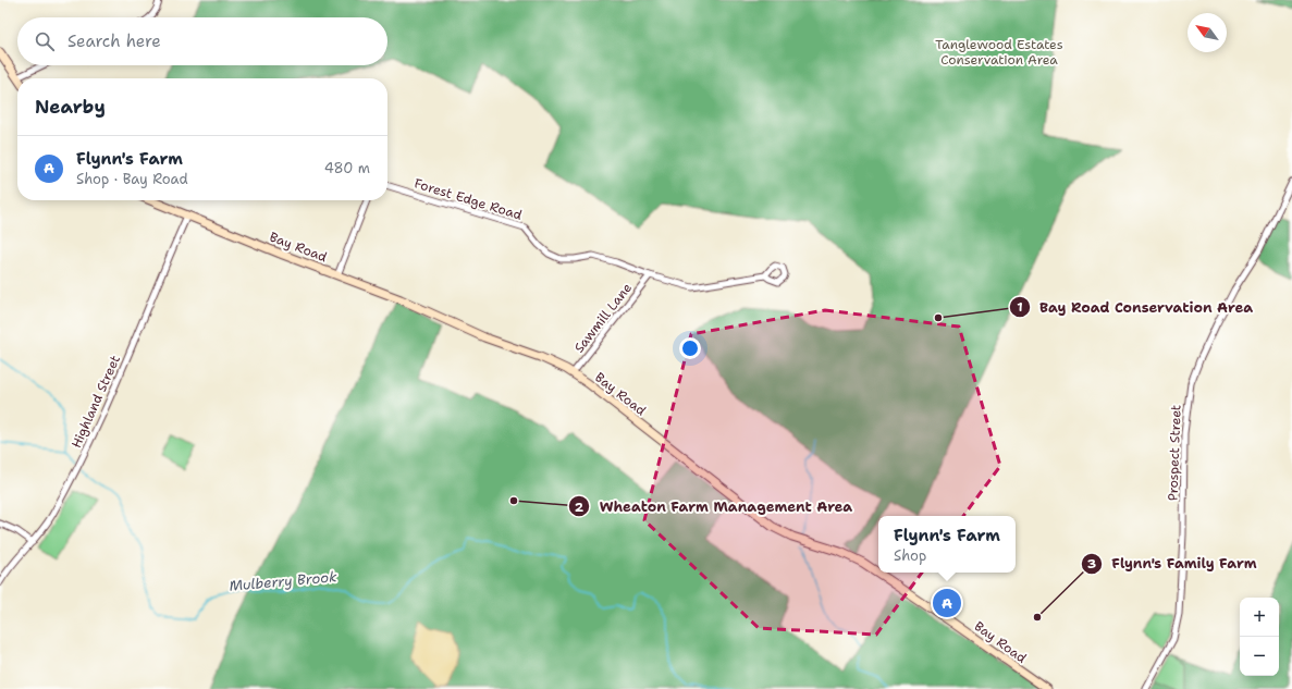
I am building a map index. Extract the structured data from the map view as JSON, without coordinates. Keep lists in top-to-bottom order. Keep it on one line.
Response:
{"streets":{"main road":["Bay Road"],"street":["Forest Edge Road","Sawmill Lane","Highland Street","Prospect Street"]},"crossings":[["Forest Edge Road","Sawmill Lane"],["Bay Road","Sawmill Lane"],["Bay Road","Highland Street"]],"water":["Mulberry Brook"],"parks":["Tanglewood Estates Conservation Area"],"places":["Bay Road Conservation Area","Wheaton Farm Management Area","Flynn's Family Farm"],"north":"top left","page":{"search":"Search here","heading":"Nearby","list":[{"mark":"A","name":"Flynn's Farm","note":"Shop · Bay Road","value":"480 m"}],"popup":["Flynn's Farm","Shop"],"pins":"A","map_buttons":["+","−"]}}
